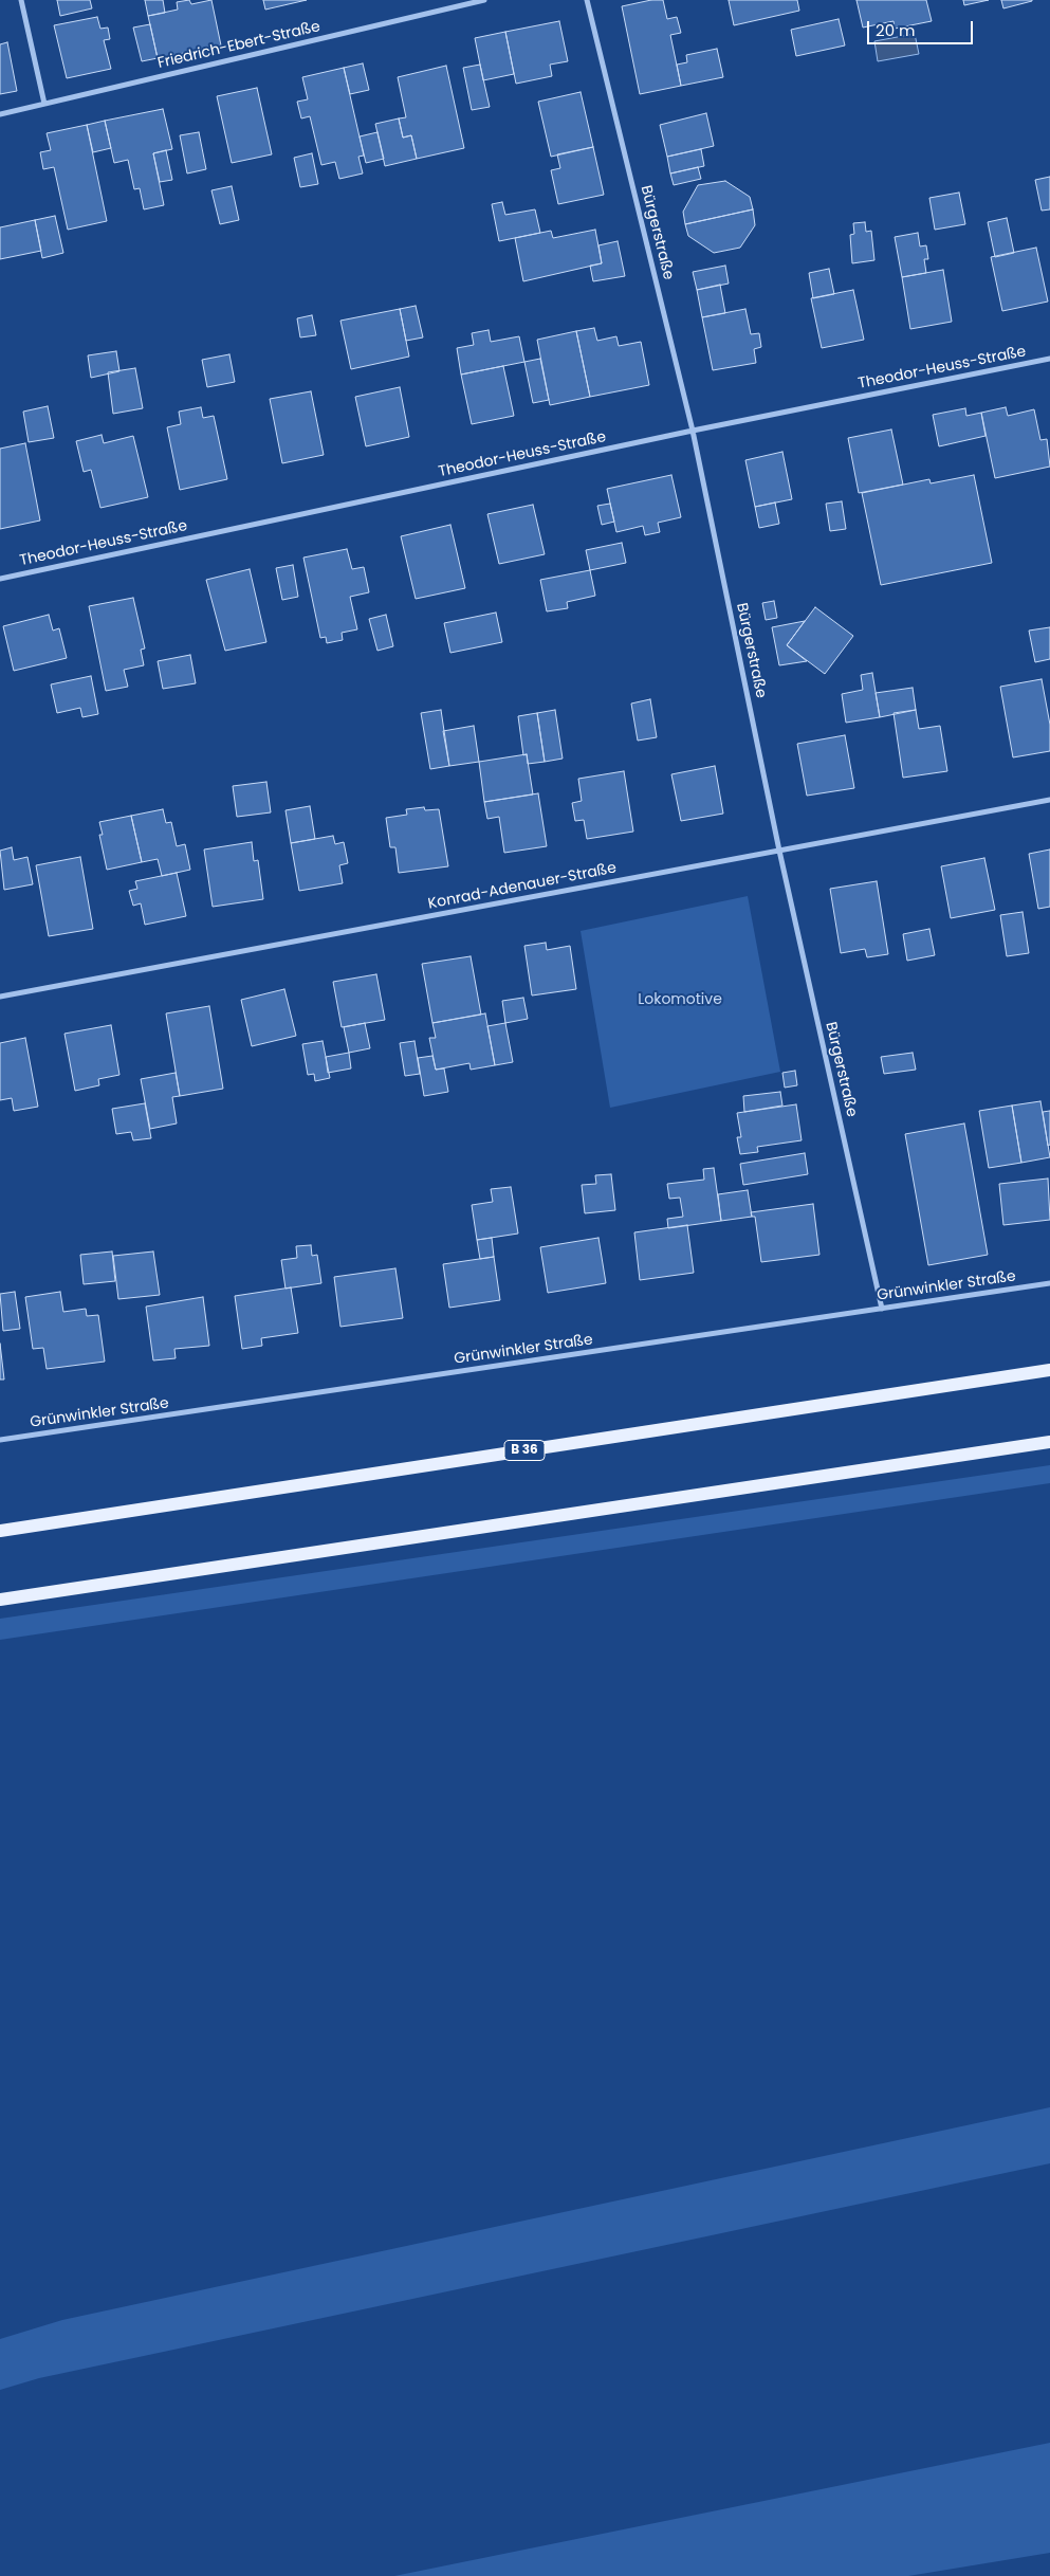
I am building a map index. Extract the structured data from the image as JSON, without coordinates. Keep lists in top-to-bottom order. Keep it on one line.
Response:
{"streets":{"main road":["B 36"],"street":["Friedrich-Ebert-Straße","Bürgerstraße","Theodor-Heuss-Straße","Konrad-Adenauer-Straße","Grünwinkler Straße"]},"crossings":[["Bürgerstraße","Theodor-Heuss-Straße"],["Bürgerstraße","Konrad-Adenauer-Straße"],["Bürgerstraße","Grünwinkler Straße"]],"parks":["Lokomotive"],"scale_bar":"20 m"}
